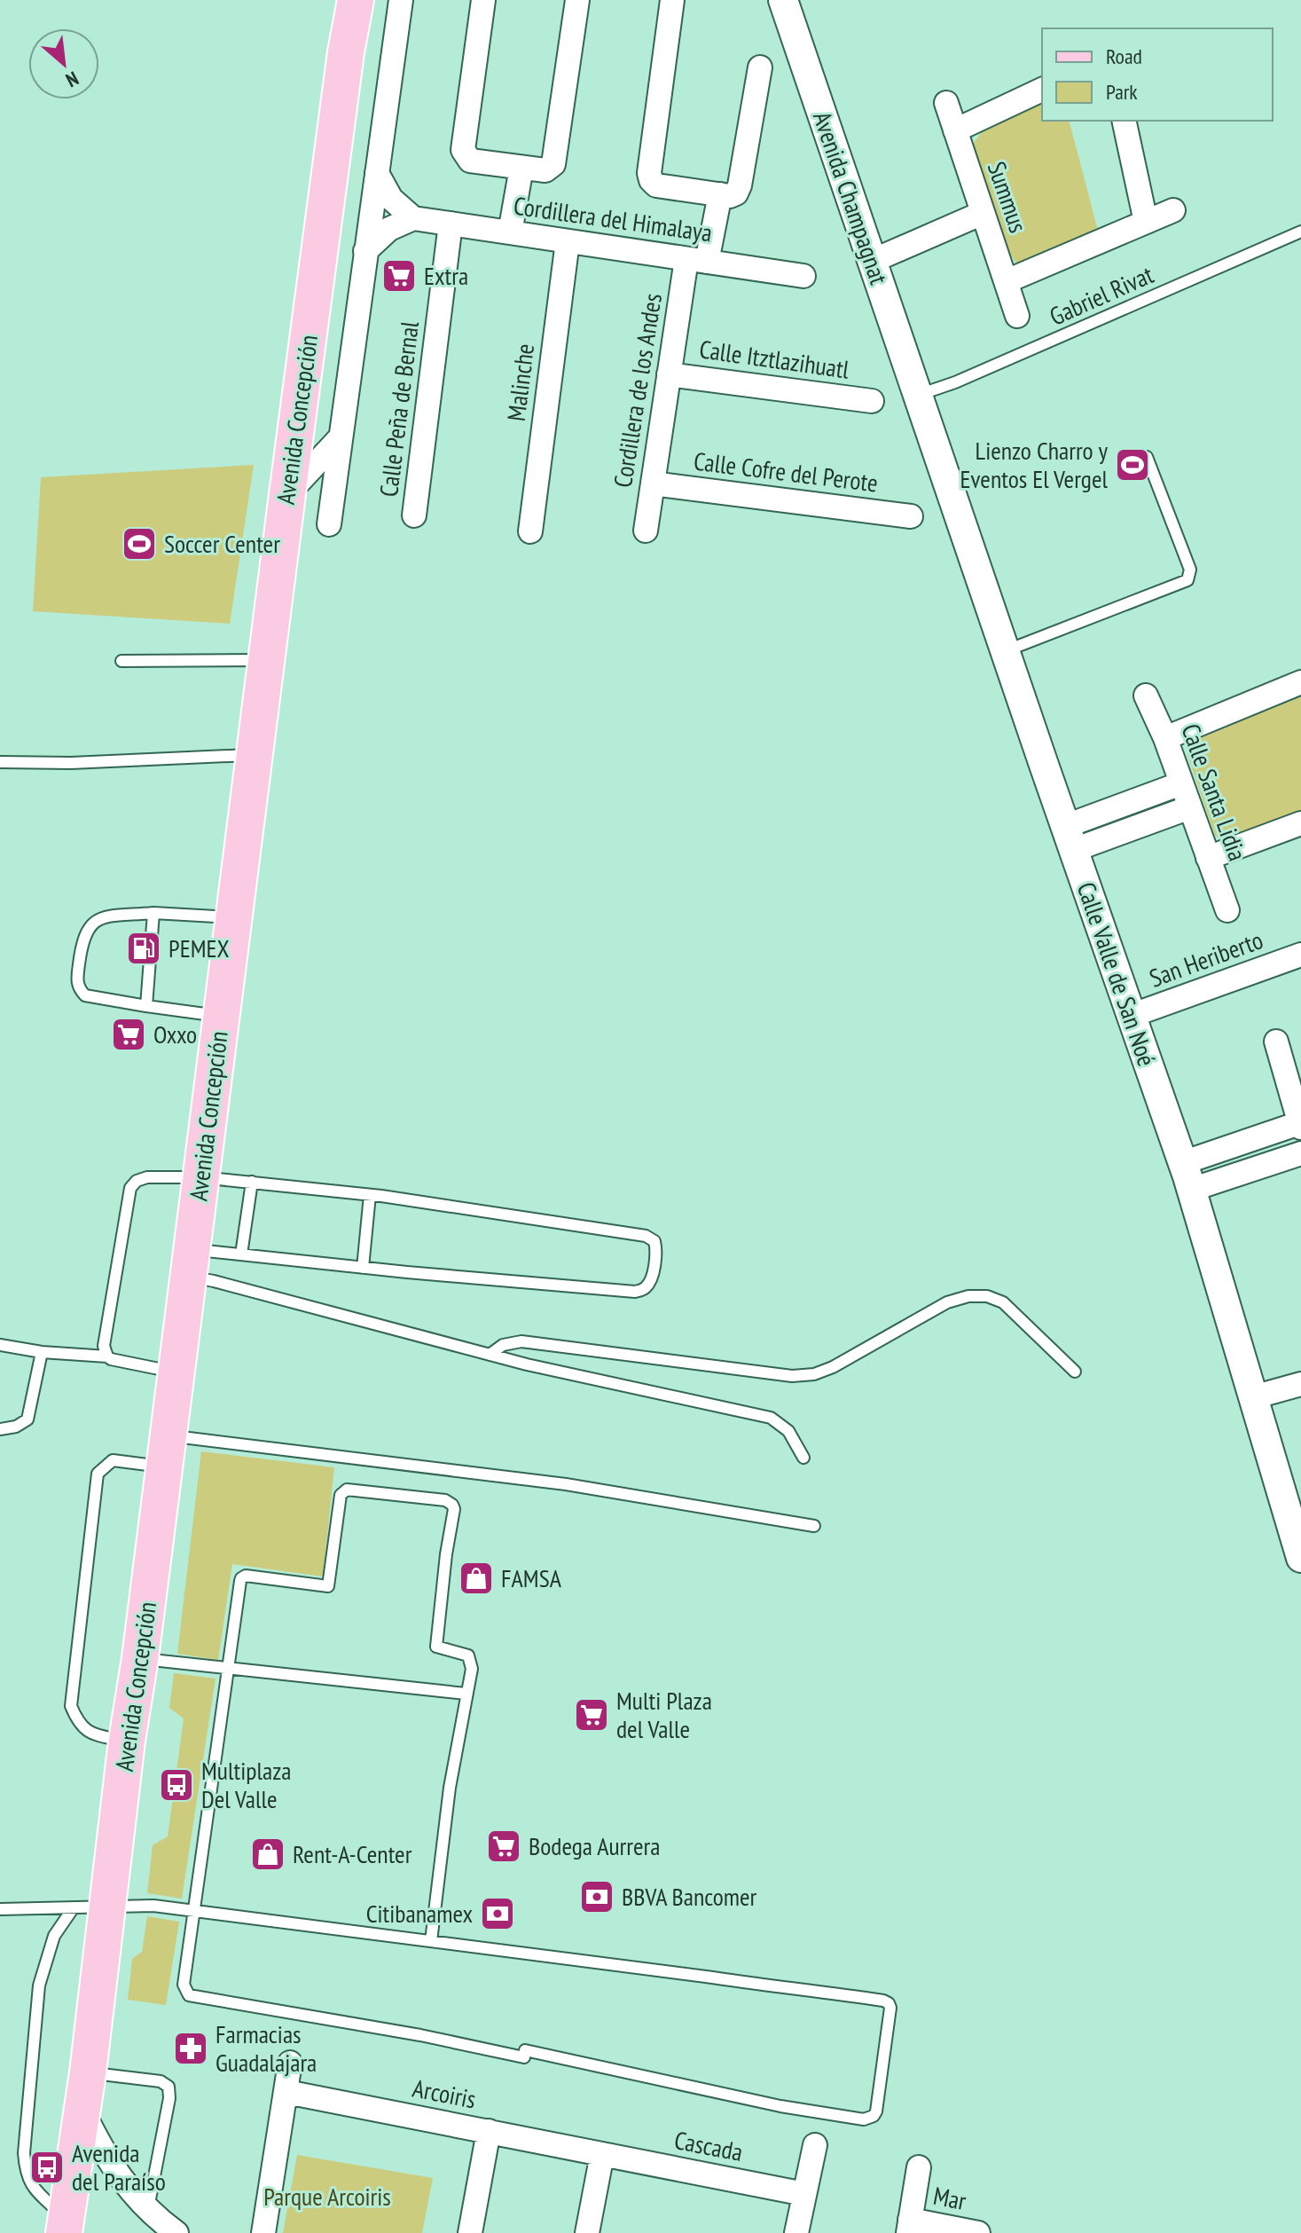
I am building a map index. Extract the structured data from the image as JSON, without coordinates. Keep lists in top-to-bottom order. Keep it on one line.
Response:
{"streets":{"main road":["Avenida Concepción"],"street":["Summus","Avenida Champagnat","Cordillera del Himalaya","Calle Itztlazihuatl","Malinche","Cordillera de los Andes","Calle Peña de Bernal","Calle Cofre del Perote","Calle Santa Lidia","San Heriberto","Calle Valle de San Noé","Arcoiris","Cascada","Mar"],"lane":["Gabriel Rivat"]},"crossings":[["Avenida Champagnat","Gabriel Rivat"],["Avenida Champagnat","Calle Valle de San Noé"],["Cordillera del Himalaya","Malinche"],["Cordillera del Himalaya","Cordillera de los Andes"],["Cordillera del Himalaya","Calle Peña de Bernal"],["Gabriel Rivat","Calle Valle de San Noé"],["Calle Itztlazihuatl","Cordillera de los Andes"],["Cordillera de los Andes","Calle Cofre del Perote"],["San Heriberto","Calle Valle de San Noé"],["Arcoiris","Cascada"]],"parks":["Parque Arcoiris"],"places":{"supermarket":["Extra","Oxxo","Multi Plaza del Valle","Bodega Aurrera"],"sports":["Lienzo Charro y Eventos El Vergel","Soccer Center"],"fuel station":["PEMEX"],"shop":["FAMSA","Rent-A-Center"],"bus stop":["Multiplaza Del Valle","Avenida del Paraíso"],"bank":["BBVA Bancomer","Citibanamex"],"pharmacy":["Farmacias Guadalajara"]},"legend":["Road","Park"],"north":"bottom right"}
